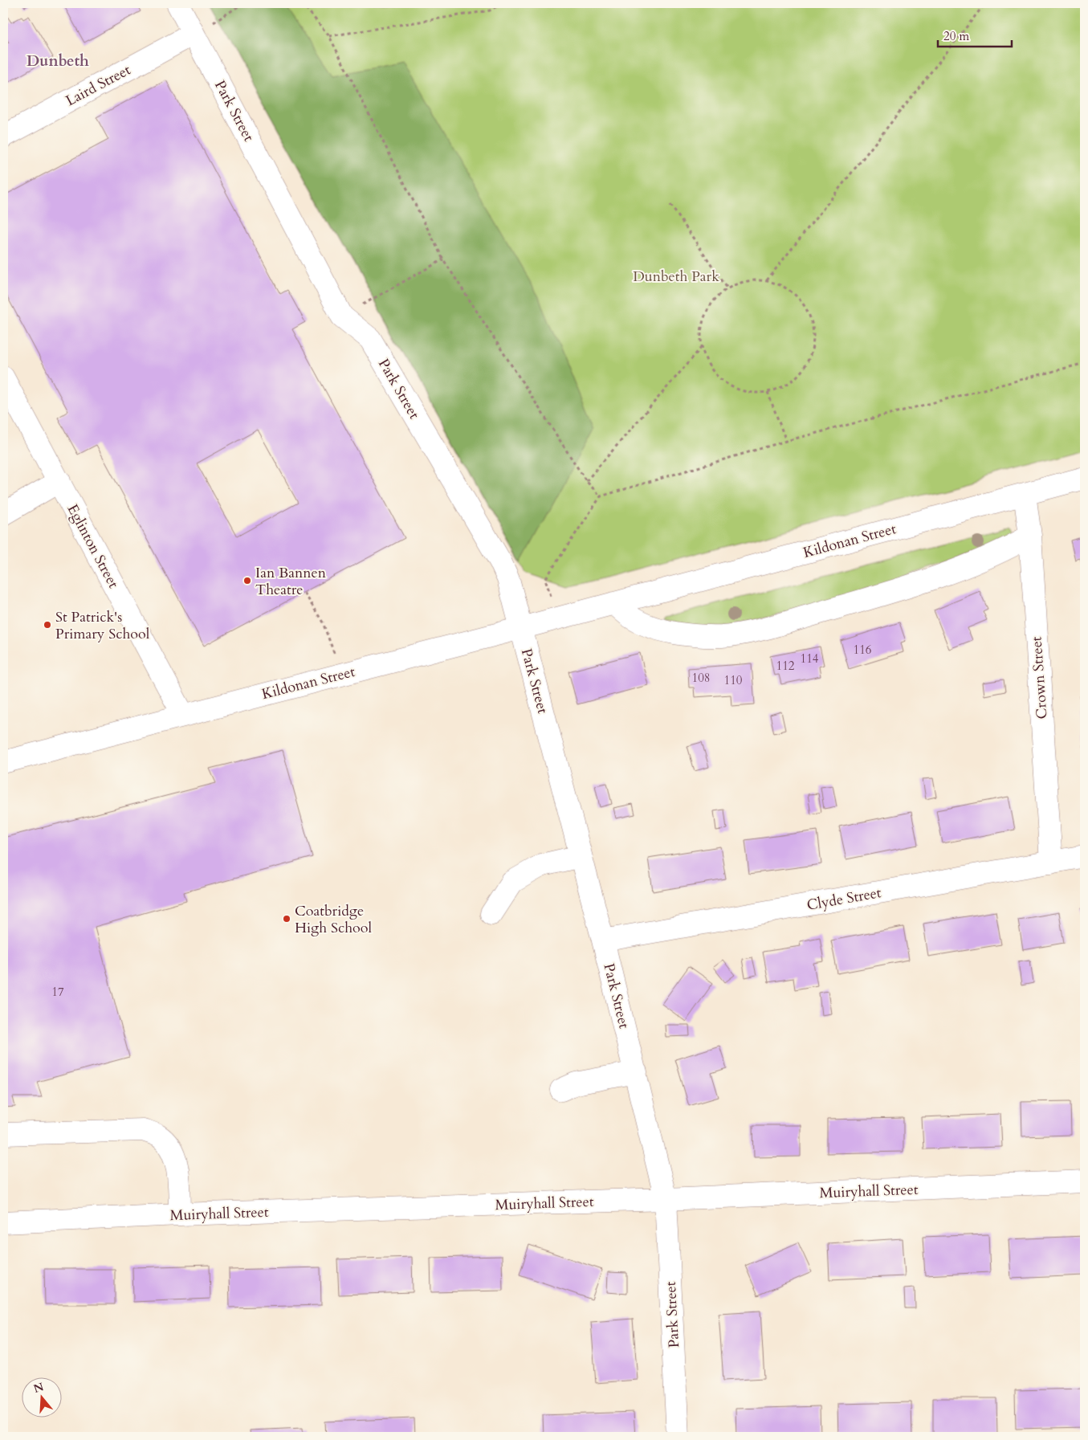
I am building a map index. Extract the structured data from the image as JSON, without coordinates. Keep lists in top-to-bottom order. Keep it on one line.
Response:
{"streets":{"street":["Laird Street","Park Street","Kildonan Street","Eglinton Street","Crown Street","Clyde Street","Muiryhall Street"]},"crossings":[["Laird Street","Park Street"],["Park Street","Kildonan Street"],["Park Street","Clyde Street"],["Park Street","Muiryhall Street"],["Kildonan Street","Eglinton Street"],["Kildonan Street","Crown Street"],["Crown Street","Clyde Street"]],"districts":["Dunbeth"],"parks":["Dunbeth Park"],"places":["Ian Bannen Theatre","St Patrick's Primary School","Coatbridge High School"],"house_numbers":["116","114","112","108","110","17"],"scale_bar":"20 m","north":"top"}
